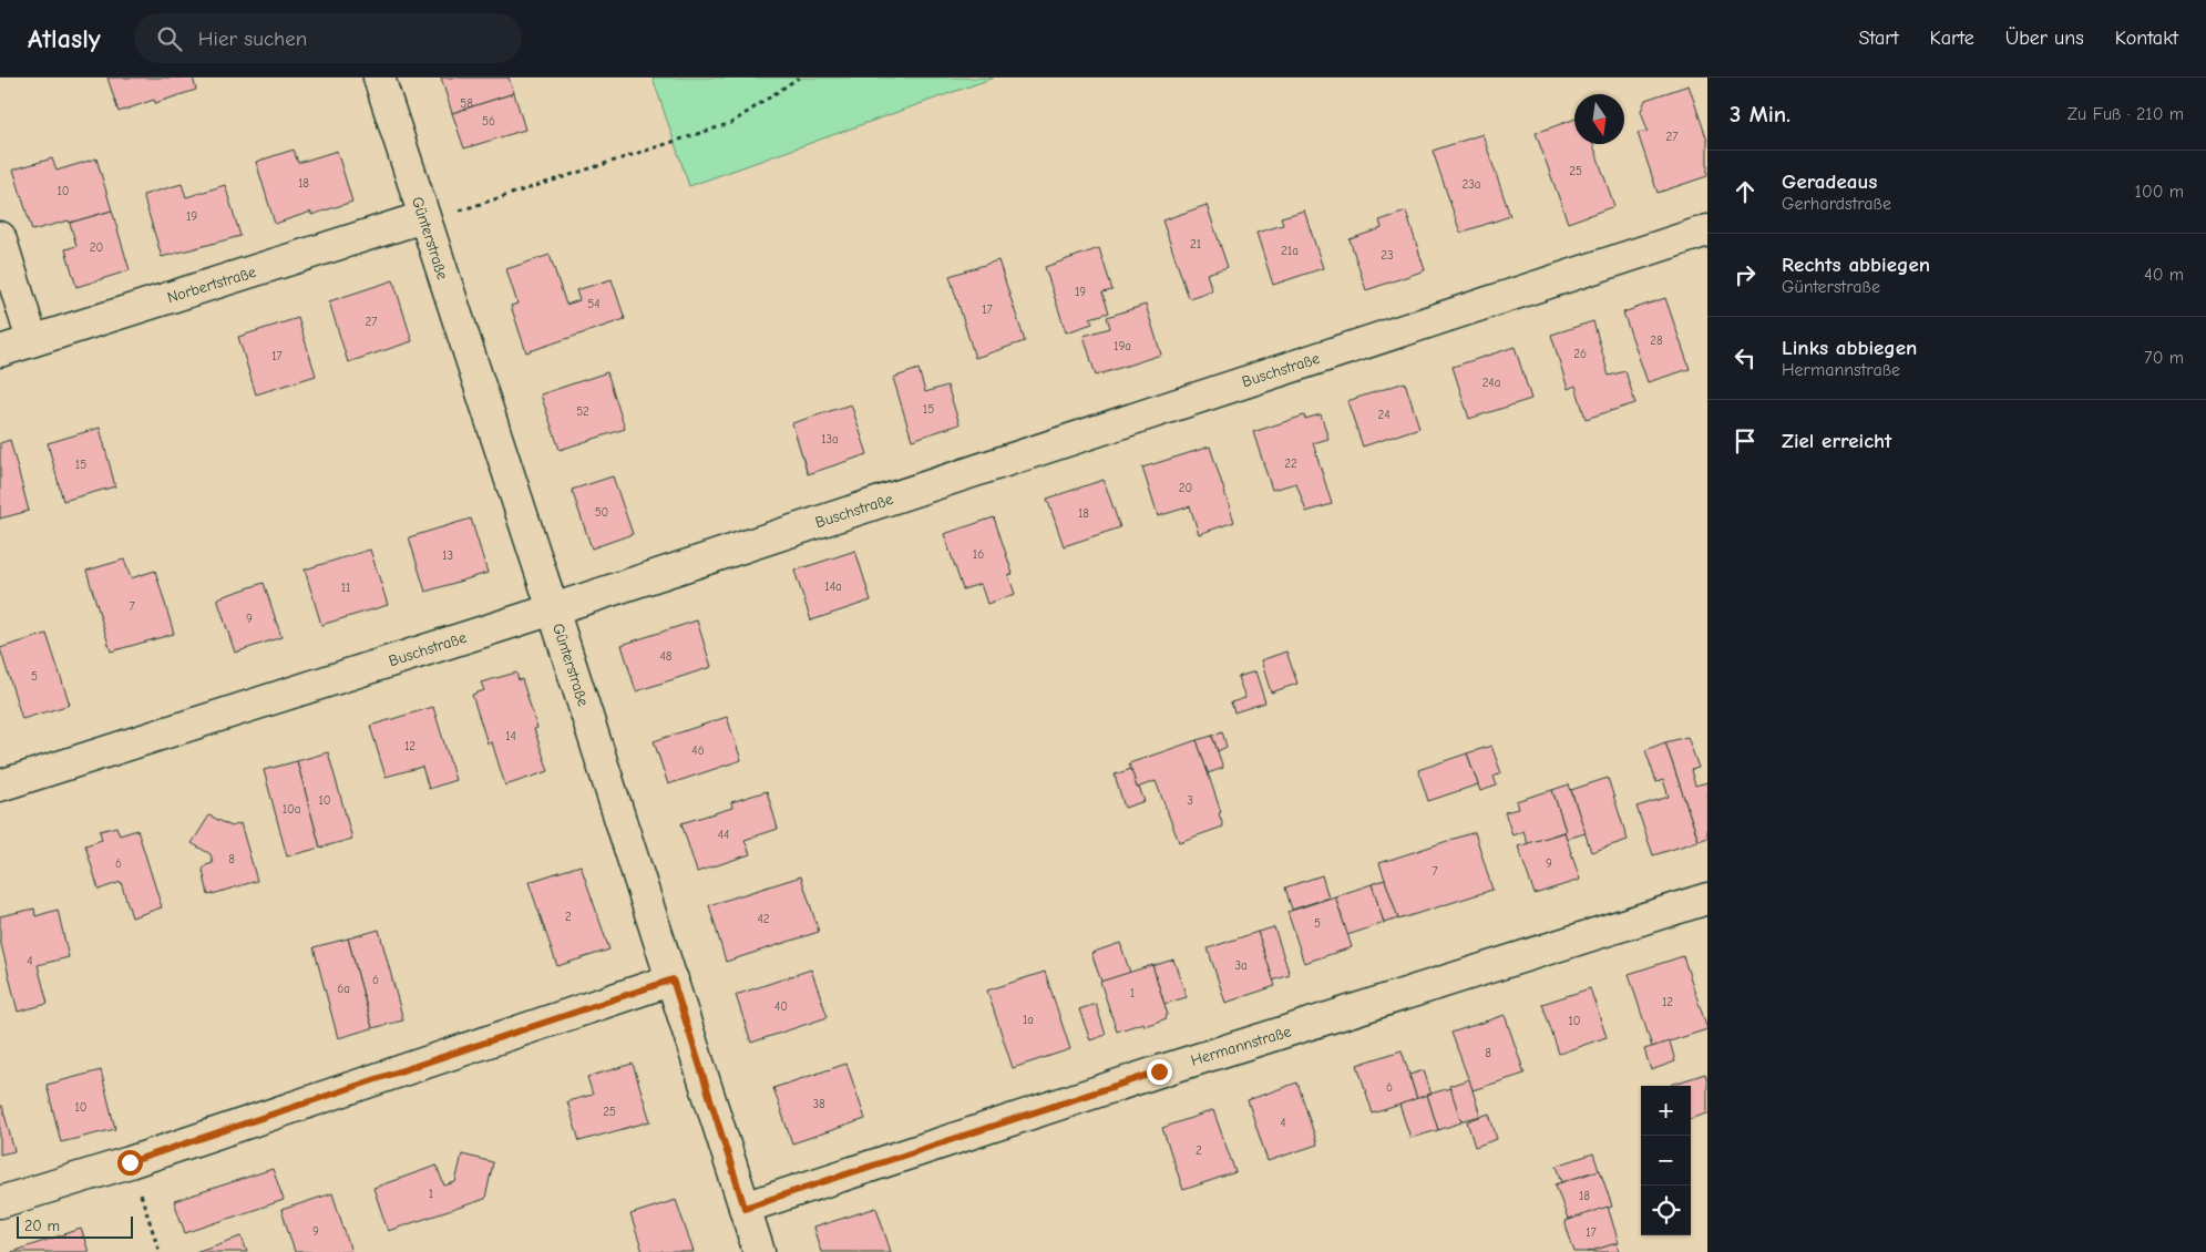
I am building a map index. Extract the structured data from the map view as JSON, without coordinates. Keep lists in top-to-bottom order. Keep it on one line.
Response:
{"streets":{"street":["Günterstraße","Norbertstraße","Buschstraße","Hermannstraße"]},"crossings":[["Günterstraße","Norbertstraße"],["Günterstraße","Buschstraße"],["Günterstraße","Hermannstraße"]],"house_numbers":["58","56","27","25","18","23a","10","19","21","20","21a","23","19","54","17","27","28","19a","26","17","24a","15","52","24","13a","22","15","20","50","18","16","13","14a","11","7","9","48","5","14","12","46","10","3","10a","44","8","6","9","7","2","42","5","4","3a","6","6a","1","12","40","1a","10","8","6","38","10","25","4","2","1","18","9","17"],"scale_bar":"20 m","north":"bottom","page":{"header":"Atlasly","search":"Hier suchen","nav":["Start","Karte","Über uns","Kontakt"],"heading":["3 Min.","Zu Fuß · 210 m"],"list":[["Geradeaus","Gerhardstraße","100 m"],["Rechts abbiegen","Günterstraße","40 m"],["Links abbiegen","Hermannstraße","70 m"],"Ziel erreicht"],"map_buttons":["+","−"],"scale":"20 m"}}
